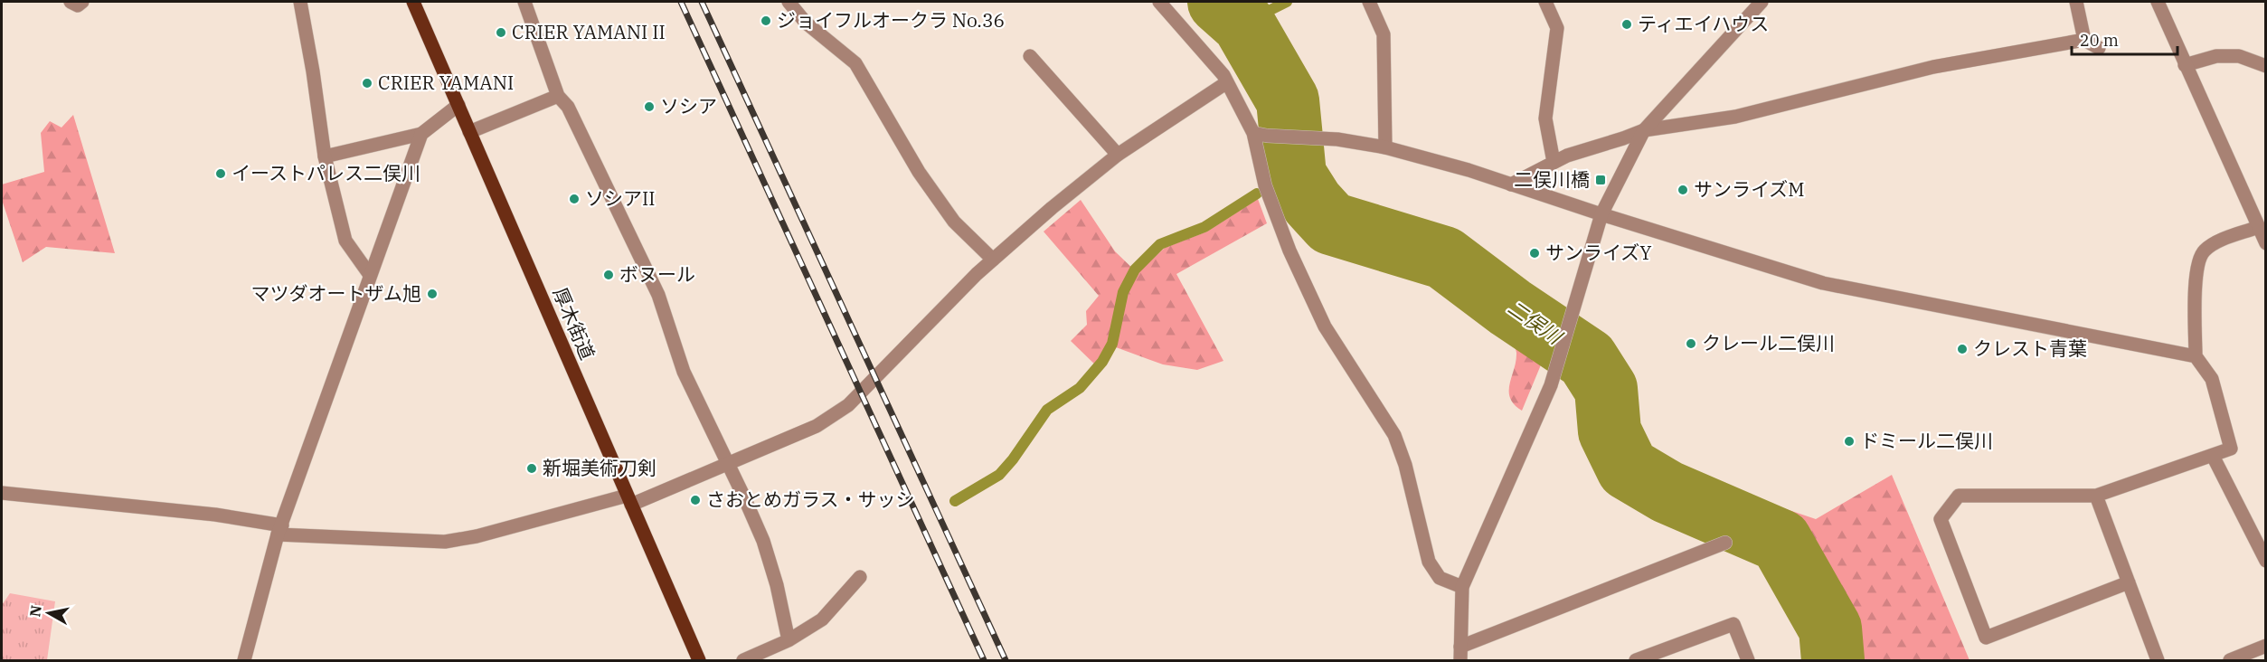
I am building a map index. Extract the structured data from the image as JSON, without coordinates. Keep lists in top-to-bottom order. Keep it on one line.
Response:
{"streets":{"main road":["厚木街道"]},"water":["二俣川"],"places":{"other":["ジョイフルオークラ No.36","ティエイハウス","CRIER YAMANI II","CRIER YAMANI","ソシア","イーストパレス二俣川","サンライズM","ソシアII","サンライズY","ボヌール","マツダオートザム旭","クレール二俣川","クレスト青葉","ドミール二俣川","新堀美術刀剣","さおとめガラス・サッシ"],"transit":["二俣川橋"]},"scale_bar":"20 m","north":"left"}
